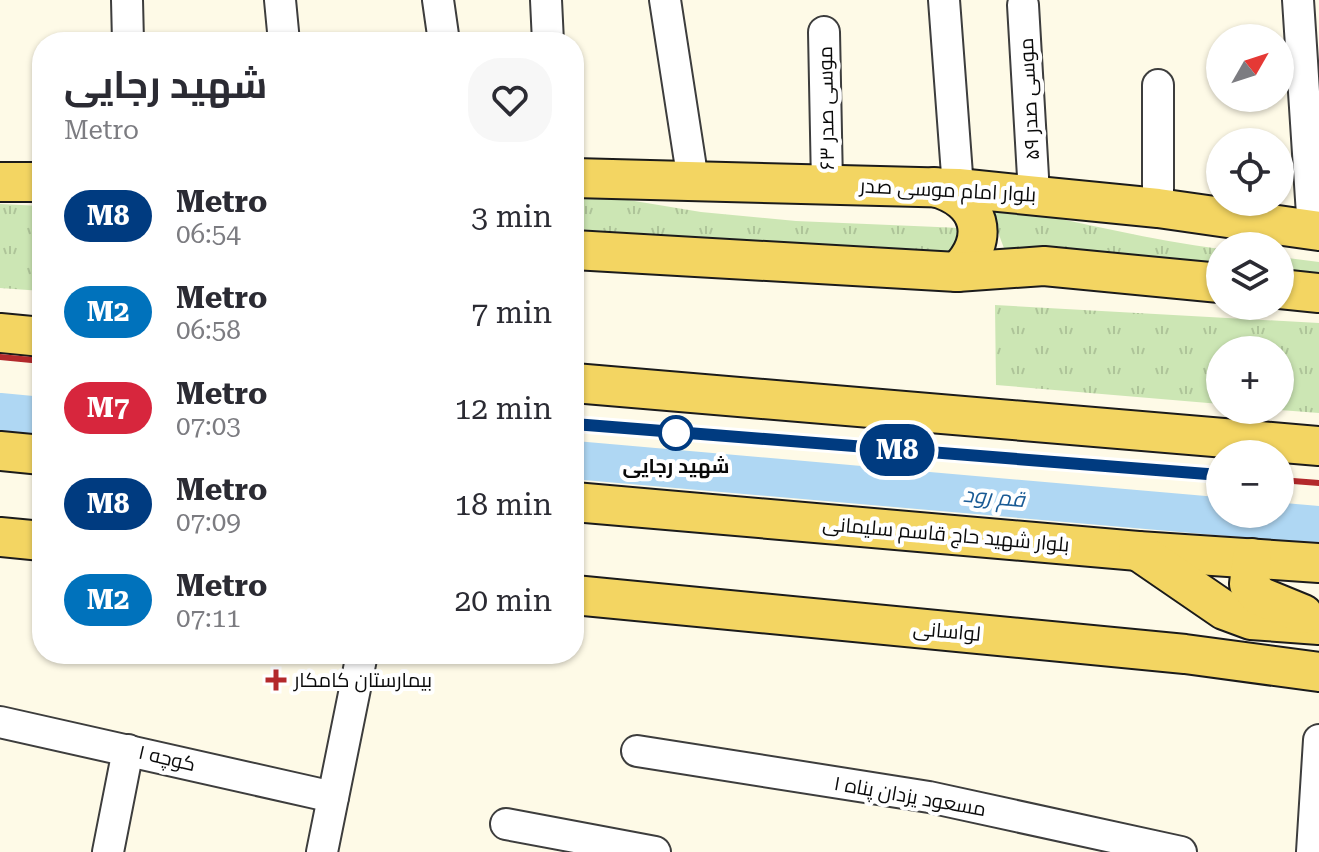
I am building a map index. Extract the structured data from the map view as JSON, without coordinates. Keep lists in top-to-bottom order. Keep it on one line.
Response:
{"streets":{"main road":["بلوار امام موسی صدر","بلوار شهید حاج قاسم سلیمانی","لواسانی"],"street":["موسی صدر ۵۹","موسی صدر ۶۳","کوچه ۱","۱ مسعود یزدان پناه"]},"crossings":[["موسی صدر ۵۹","بلوار امام موسی صدر"],["موسی صدر ۶۳","بلوار امام موسی صدر"]],"water":["قم رود"],"places":{"other":["شهید رجایی"],"health":["بیمارستان کامکار"]},"lines":["metro line M8"],"north":"top right","page":{"on_map":"M8","map_buttons":["+","−"],"heading":["شهید رجایی","Metro"],"list":[{"mark":"M8","name":"Metro","note":"06:54","value":"3 min"},{"mark":"M2","name":"Metro","note":"06:58","value":"7 min"},{"mark":"M7","name":"Metro","note":"07:03","value":"12 min"},{"mark":"M8","name":"Metro","note":"07:09","value":"18 min"},{"mark":"M2","name":"Metro","note":"07:11","value":"20 min"}]}}
